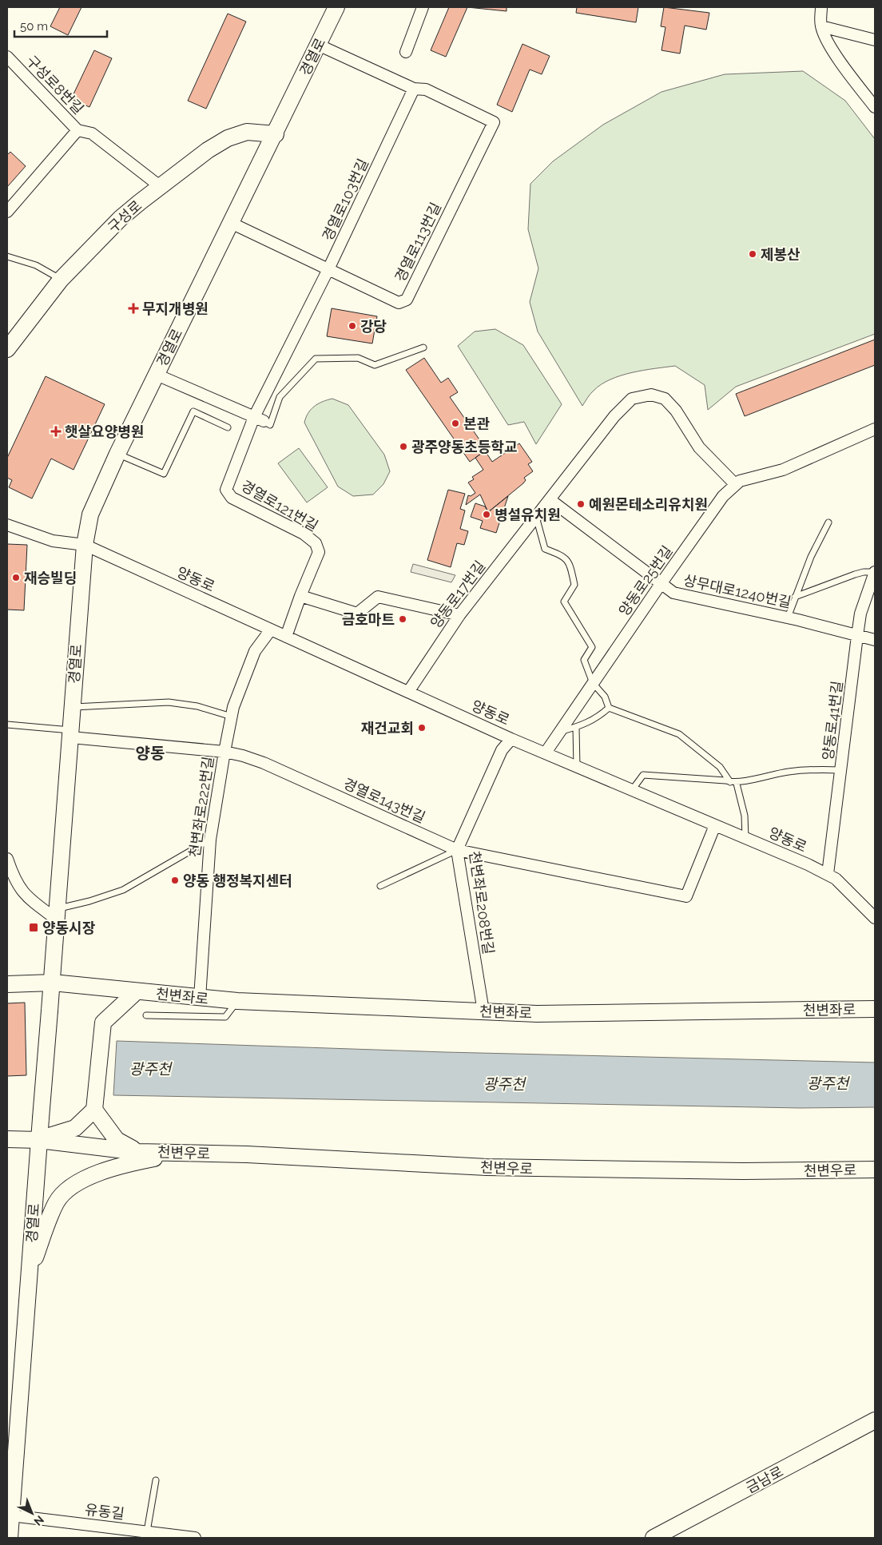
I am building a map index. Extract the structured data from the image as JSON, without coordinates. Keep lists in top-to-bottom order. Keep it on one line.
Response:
{"streets":{"street":["경열로","구성로8번길","경열로103번길","구성로","경열로113번길","경열로121번길","양동로","양동로25번길","상무대로1240번길","양동로17번길","양동로41번길","경열로143번길","천변좌로222번길","천변좌로208번길","천변좌로","천변우로","금남로","유동길"]},"crossings":[["경열로","구성로"],["경열로","경열로113번길"],["경열로","양동로"],["경열로","경열로143번길"],["경열로","천변좌로"],["경열로","천변우로"],["경열로","유동길"],["구성로8번길","구성로"],["경열로103번길","경열로113번길"],["경열로103번길","경열로121번길"],["양동로","양동로25번길"],["양동로","양동로17번길"],["양동로","양동로41번길"],["양동로","경열로143번길"],["양동로","천변좌로222번길"],["양동로","천변좌로208번길"],["양동로25번길","상무대로1240번길"],["양동로25번길","양동로17번길"],["상무대로1240번길","양동로17번길"],["상무대로1240번길","양동로41번길"],["경열로143번길","천변좌로222번길"],["경열로143번길","천변좌로208번길"],["천변좌로222번길","천변좌로"],["천변좌로208번길","천변좌로"],["천변좌로","천변우로"]],"districts":["양동"],"water":["광주천"],"places":{"other":["제봉산","강당","본관","광주양동초등학교","예원몬테소리유치원","병설유치원","재승빌딩","금호마트","재건교회","양동 행정복지센터"],"health":["무지개병원","햇살요양병원"],"transit":["양동시장"]},"scale_bar":"50 m","north":"bottom right"}
